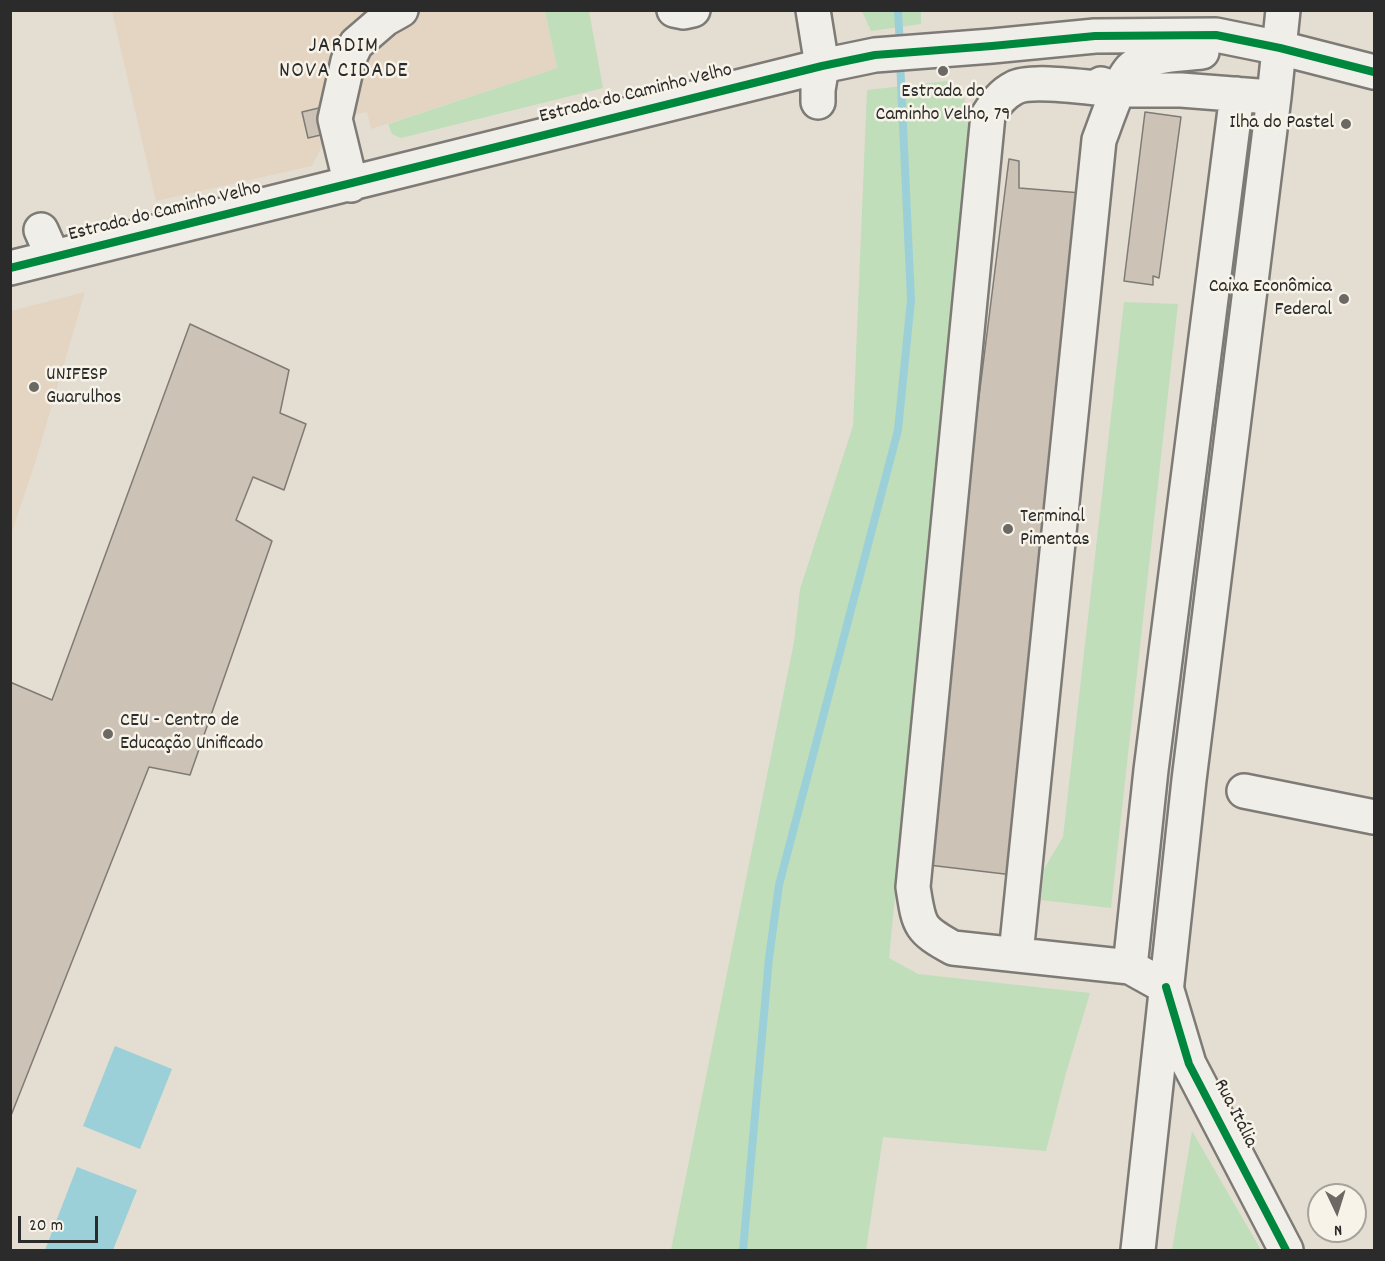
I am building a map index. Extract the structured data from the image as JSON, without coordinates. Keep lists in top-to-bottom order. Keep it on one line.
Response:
{"streets":{"street":["Estrada do Caminho Velho","Rua Itália"]},"districts":["JARDIM NOVA CIDADE"],"places":["Estrada do Caminho Velho, 79","Ilha do Pastel","Caixa Econômica Federal","UNIFESP Guarulhos","Terminal Pimentas","CEU - Centro de Educação Unificado"],"scale_bar":"20 m","north":"bottom"}
